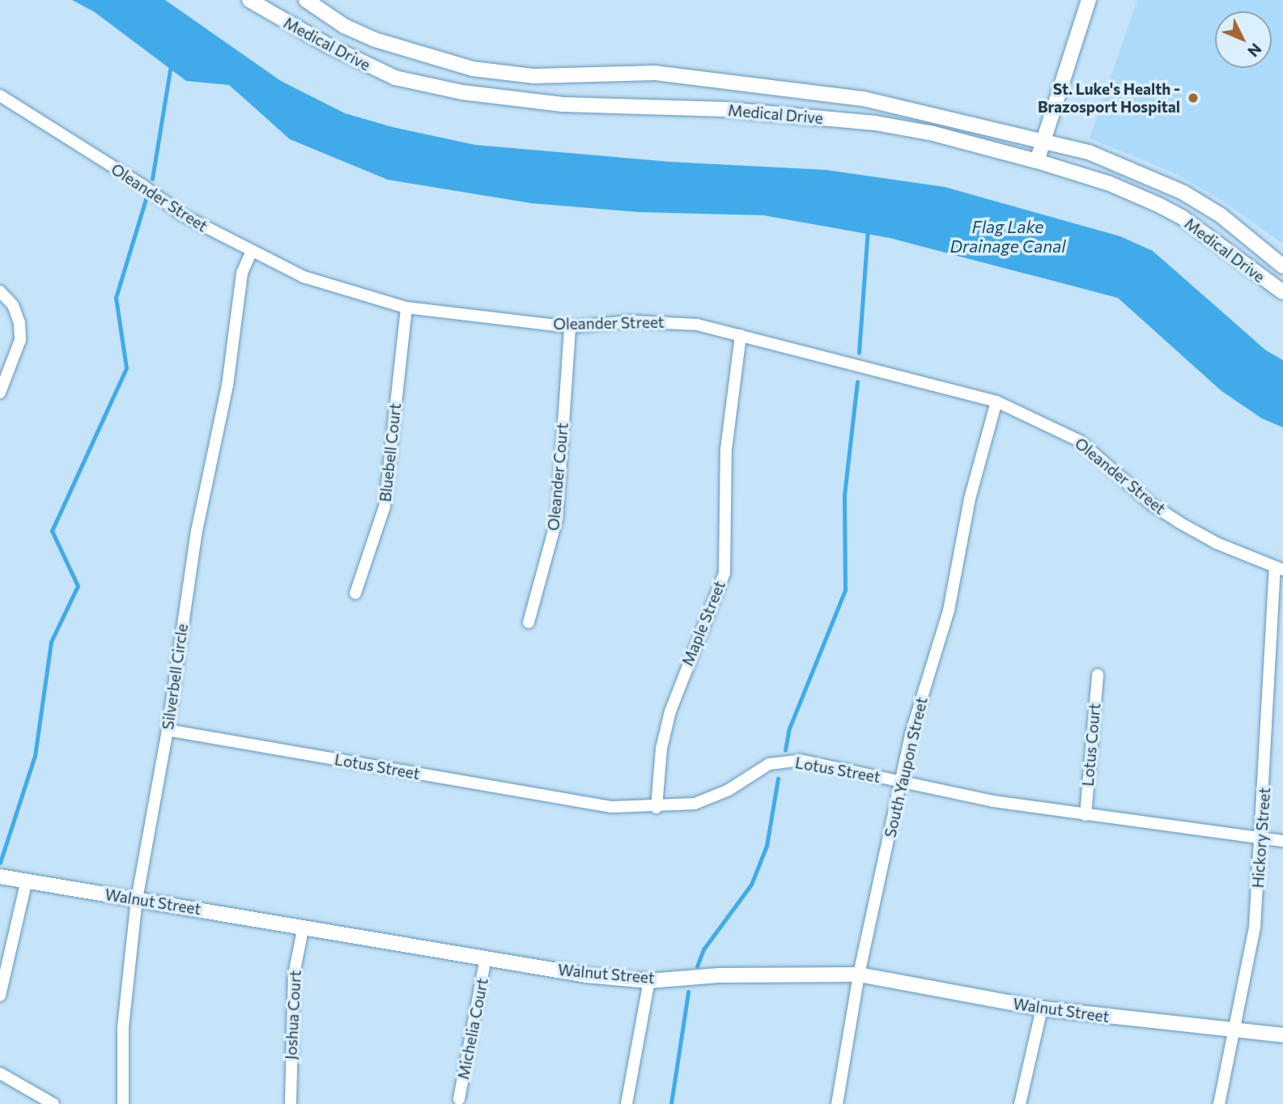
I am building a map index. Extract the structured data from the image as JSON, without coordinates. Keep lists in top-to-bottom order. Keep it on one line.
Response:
{"streets":{"street":["Medical Drive","Oleander Street","Bluebell Court","Oleander Court","Maple Street","Silverbell Circle","Lotus Court","Lotus Street","South Yaupon Street","Hickory Street","Walnut Street","Joshua Court","Michelia Court"]},"crossings":[["Oleander Street","Bluebell Court"],["Oleander Street","Oleander Court"],["Oleander Street","Maple Street"],["Oleander Street","Silverbell Circle"],["Oleander Street","South Yaupon Street"],["Oleander Street","Hickory Street"],["Maple Street","Lotus Street"],["Silverbell Circle","Lotus Street"],["Silverbell Circle","Walnut Street"],["Lotus Court","Lotus Street"],["Lotus Street","South Yaupon Street"],["Lotus Street","Hickory Street"],["South Yaupon Street","Walnut Street"],["Hickory Street","Walnut Street"],["Walnut Street","Joshua Court"],["Walnut Street","Michelia Court"]],"water":["Flag Lake Drainage Canal"],"places":["St. Luke's Health - Brazosport Hospital"],"north":"bottom right"}
